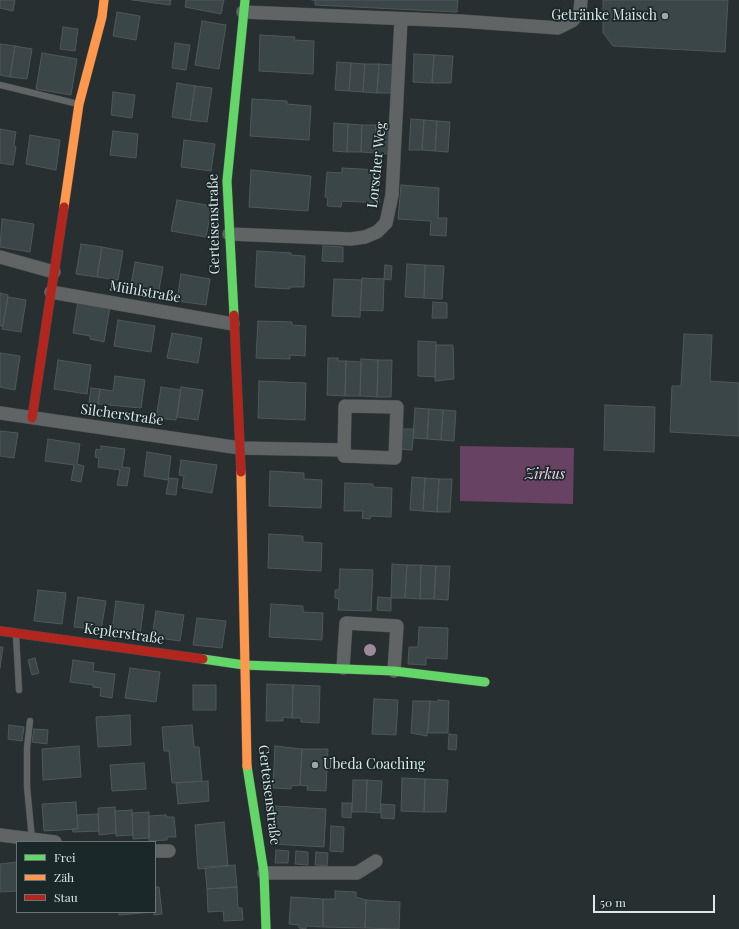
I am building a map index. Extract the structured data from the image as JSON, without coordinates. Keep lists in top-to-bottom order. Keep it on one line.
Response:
{"streets":{"street":["Lorscher Weg","Gerteisenstraße","Mühlstraße","Silcherstraße","Keplerstraße"]},"crossings":[["Lorscher Weg","Gerteisenstraße"],["Gerteisenstraße","Mühlstraße"],["Gerteisenstraße","Silcherstraße"],["Gerteisenstraße","Keplerstraße"]],"parks":["Zirkus"],"places":["Getränke Maisch","Ubeda Coaching"],"legend":["Frei","Zäh","Stau"],"scale_bar":"50 m"}
